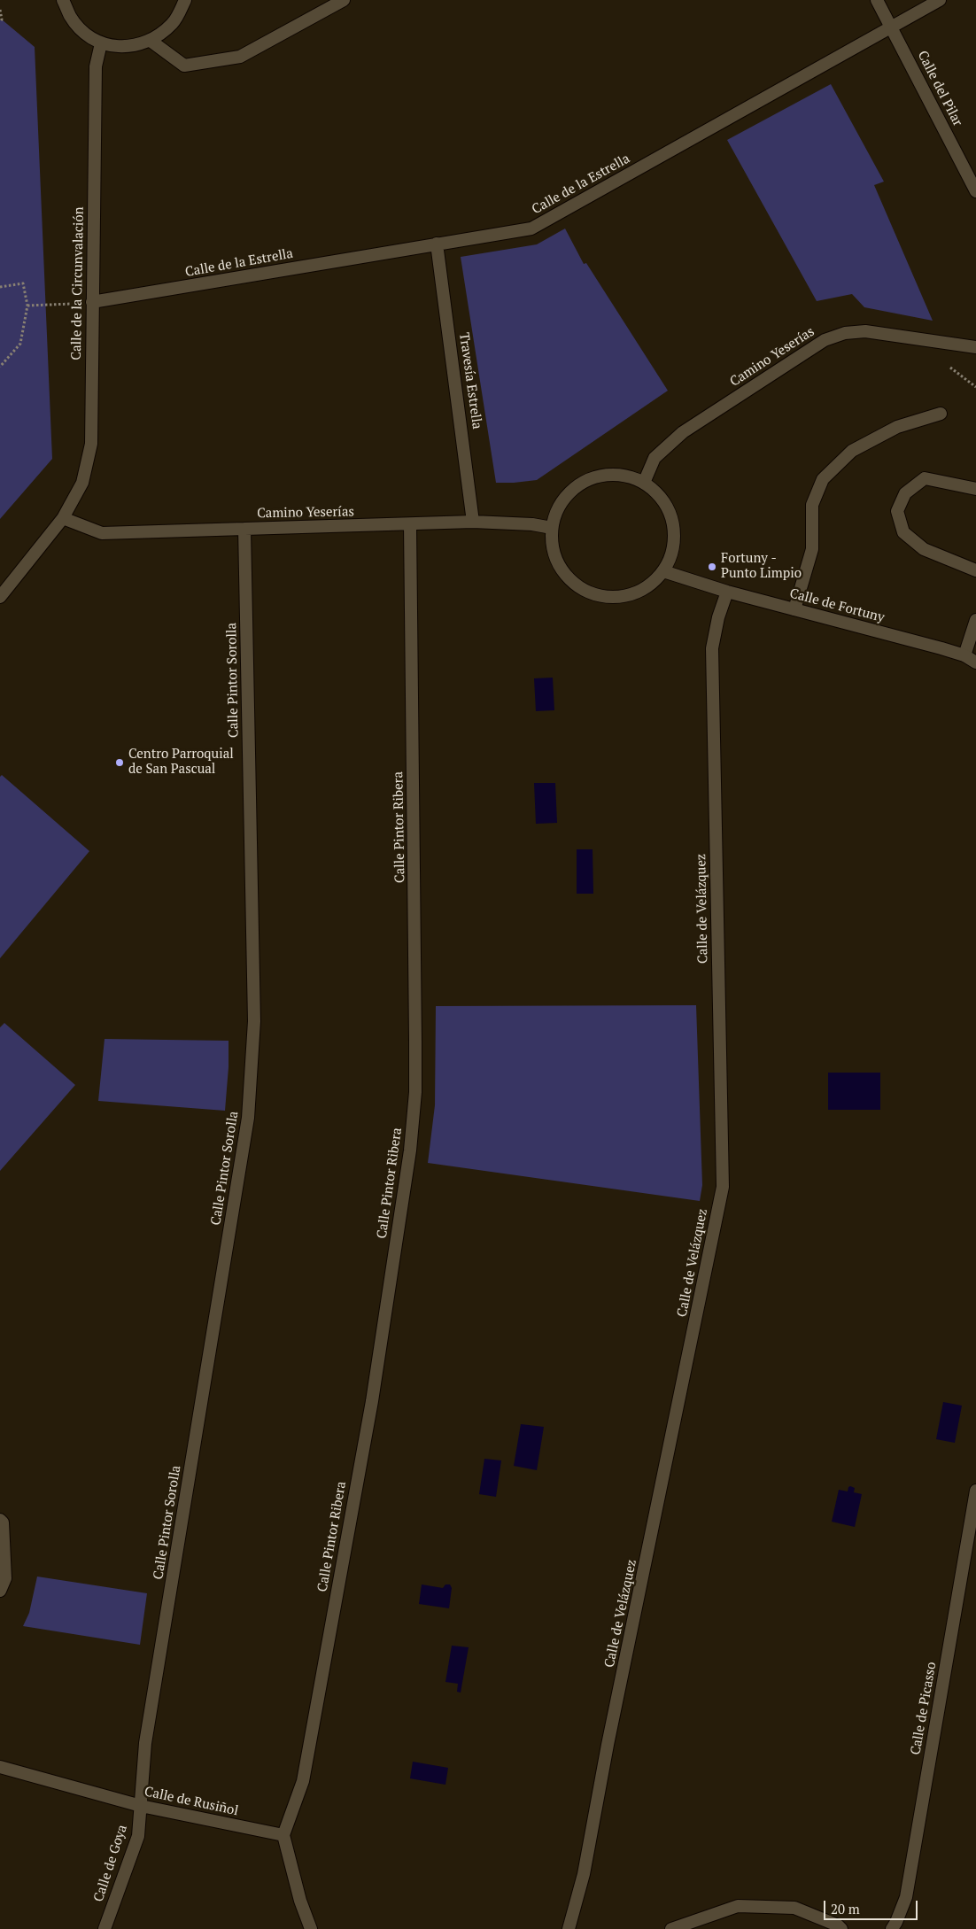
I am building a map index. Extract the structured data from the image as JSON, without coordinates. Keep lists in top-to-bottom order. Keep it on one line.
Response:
{"streets":{"street":["Calle del Pilar","Calle de la Estrella","Calle de la Circunvalación","Camino Yeserías","Travesía Estrella","Calle de Fortuny","Calle Pintor Sorolla","Calle Pintor Ribera","Calle de Velázquez","Calle de Picasso","Calle de Rusiñol","Calle de Goya"]},"crossings":[["Calle del Pilar","Calle de la Estrella"],["Calle de la Estrella","Calle de la Circunvalación"],["Calle de la Estrella","Travesía Estrella"],["Calle de la Circunvalación","Camino Yeserías"],["Camino Yeserías","Travesía Estrella"],["Camino Yeserías","Calle de Fortuny"],["Camino Yeserías","Calle Pintor Sorolla"],["Camino Yeserías","Calle Pintor Ribera"],["Calle de Fortuny","Calle de Velázquez"],["Calle Pintor Sorolla","Calle de Rusiñol"],["Calle Pintor Sorolla","Calle de Goya"],["Calle Pintor Ribera","Calle de Rusiñol"],["Calle de Rusiñol","Calle de Goya"]],"places":["Fortuny - Punto Limpio","Centro Parroquial de San Pascual"],"scale_bar":"20 m"}
